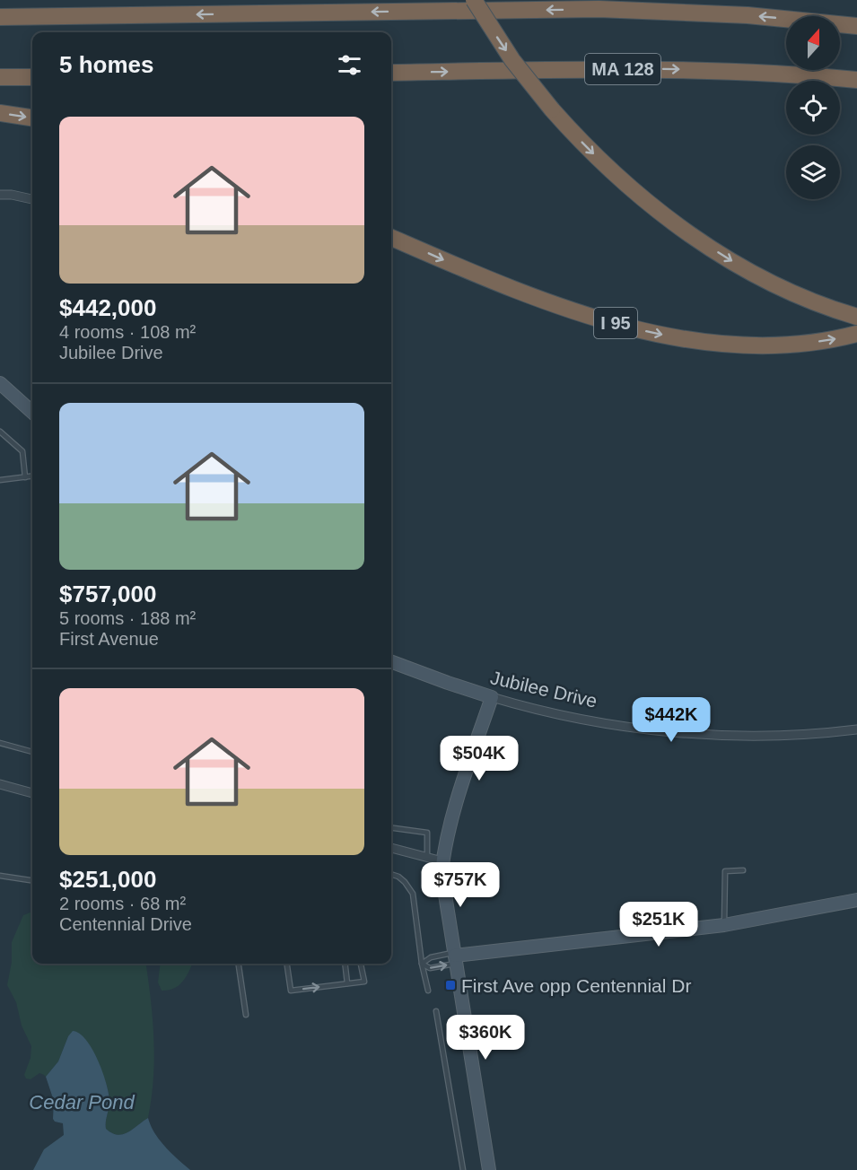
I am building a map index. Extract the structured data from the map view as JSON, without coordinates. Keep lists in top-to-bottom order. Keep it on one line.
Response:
{"streets":{"highway":["MA 128","I 95"],"street":["Jubilee Drive"]},"water":["Cedar Pond"],"places":{"transit":["First Ave opp Centennial Dr"]},"north":"top","page":{"heading":"5 homes","list":[{"name":"$442,000","note":"4 rooms · 108 m² · Jubilee Drive"},{"name":"$757,000","note":"5 rooms · 188 m² · First Avenue"},{"name":"$251,000","note":"2 rooms · 68 m² · Centennial Drive"}],"price":["$442K","$504K","$757K","$251K","$360K"]}}
